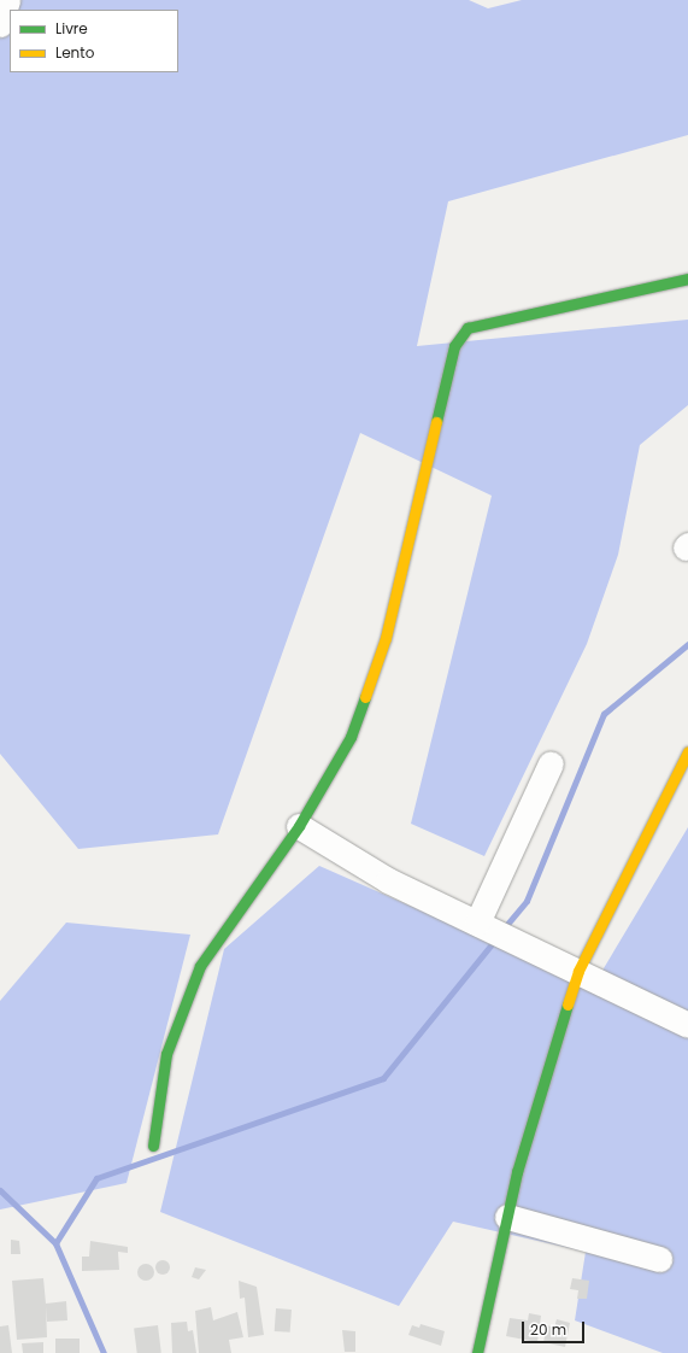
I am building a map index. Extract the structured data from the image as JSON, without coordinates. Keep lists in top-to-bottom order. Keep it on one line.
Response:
{"legend":["Livre","Lento"],"scale_bar":"20 m"}
